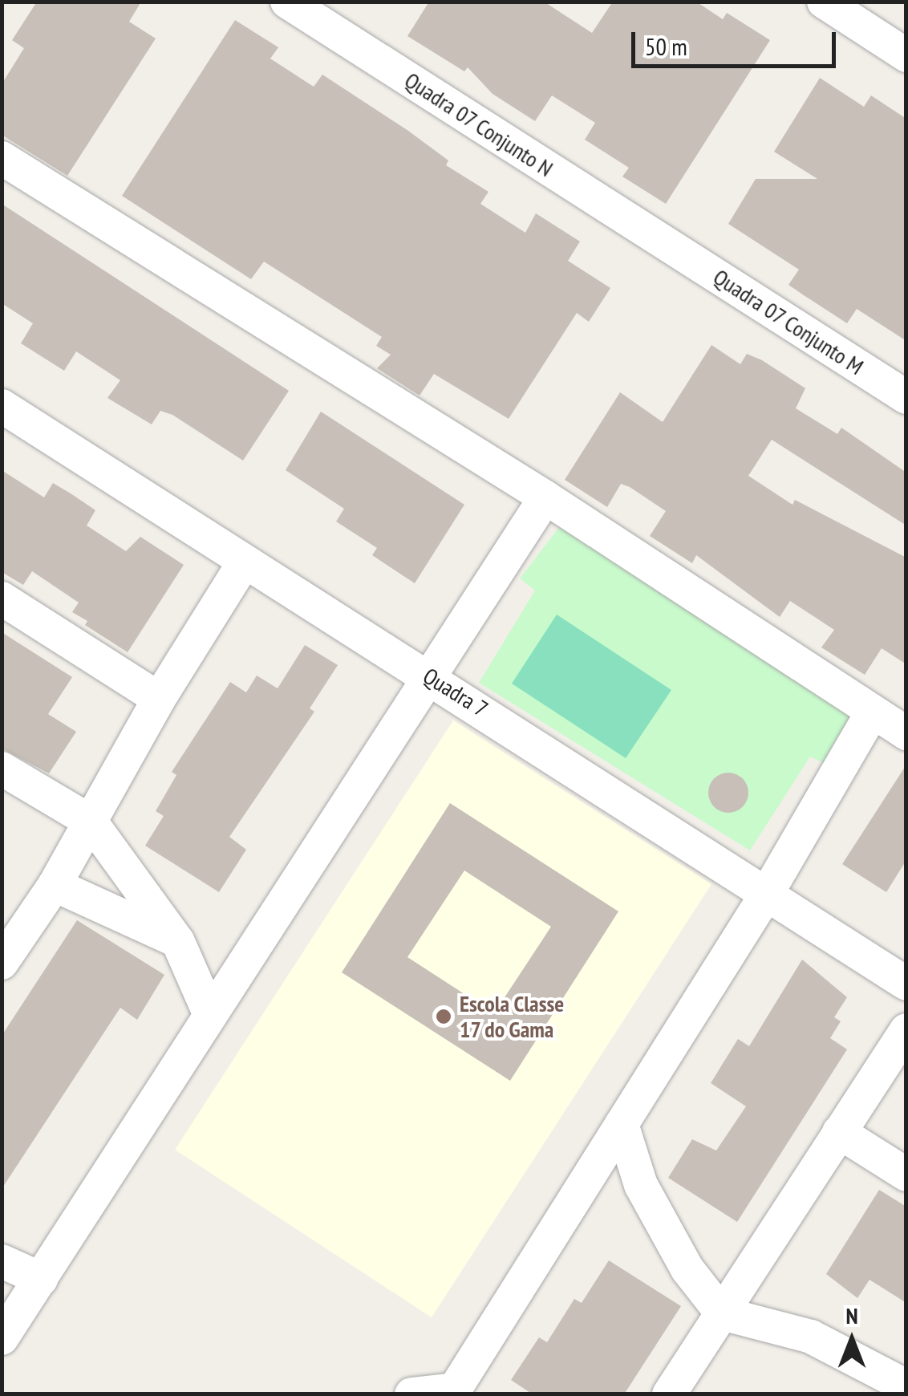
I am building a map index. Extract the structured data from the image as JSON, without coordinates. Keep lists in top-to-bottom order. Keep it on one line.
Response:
{"streets":{"street":["Quadra 07 Conjunto N","Quadra 07 Conjunto M","Quadra 7"]},"crossings":[["Quadra 07 Conjunto N","Quadra 07 Conjunto M"]],"places":["Escola Classe 17 do Gama"],"scale_bar":"50 m","north":"top"}
